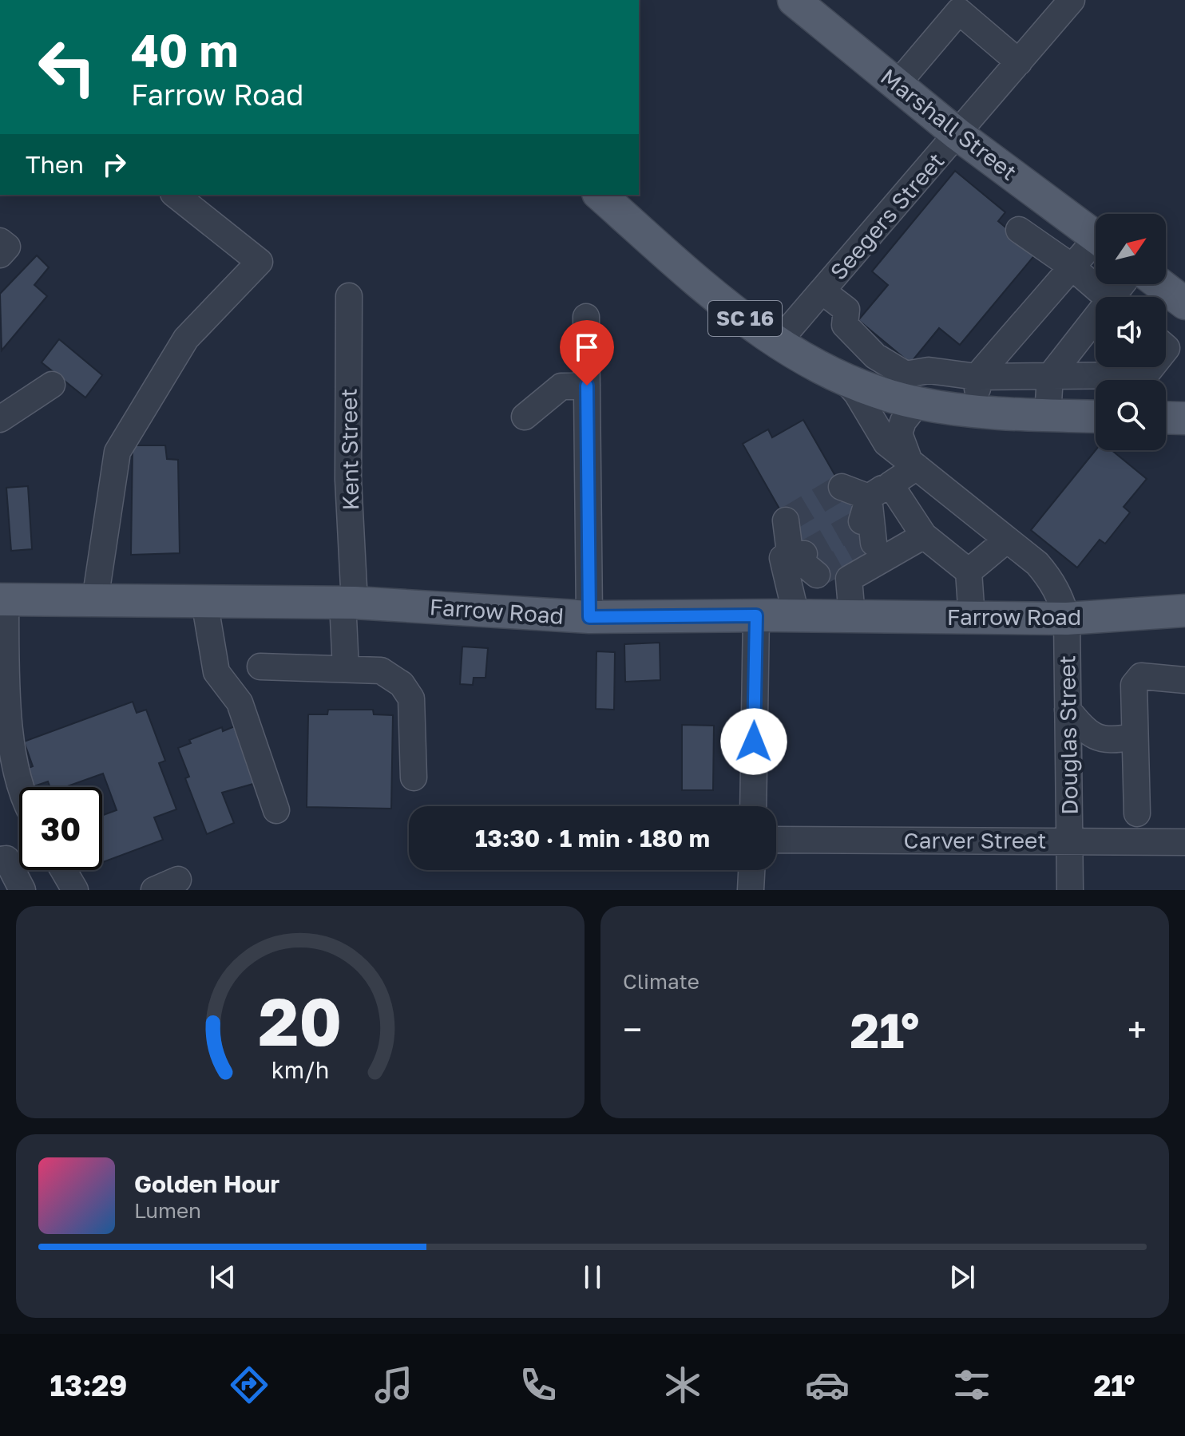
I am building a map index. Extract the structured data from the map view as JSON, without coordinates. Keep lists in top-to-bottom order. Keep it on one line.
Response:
{"streets":{"main road":["Marshall Street","SC 16","Farrow Road"],"street":["Seegers Street","Kent Street","Douglas Street","Carver Street"]},"crossings":[["Marshall Street","Seegers Street"],["Seegers Street","SC 16"],["Kent Street","Farrow Road"],["Farrow Road","Douglas Street"],["Douglas Street","Carver Street"]],"north":"top right","page":{"turn":["40 m","Farrow Road"],"then":"Then","limit":"30","trip":"13:30 · 1 min · 180 m","tile":"Climate","heat":["−","21°","+"],"song":["Golden Hour","Lumen"],"tabs":["13:29","21°"],"gauge":["20","km/h"]}}
